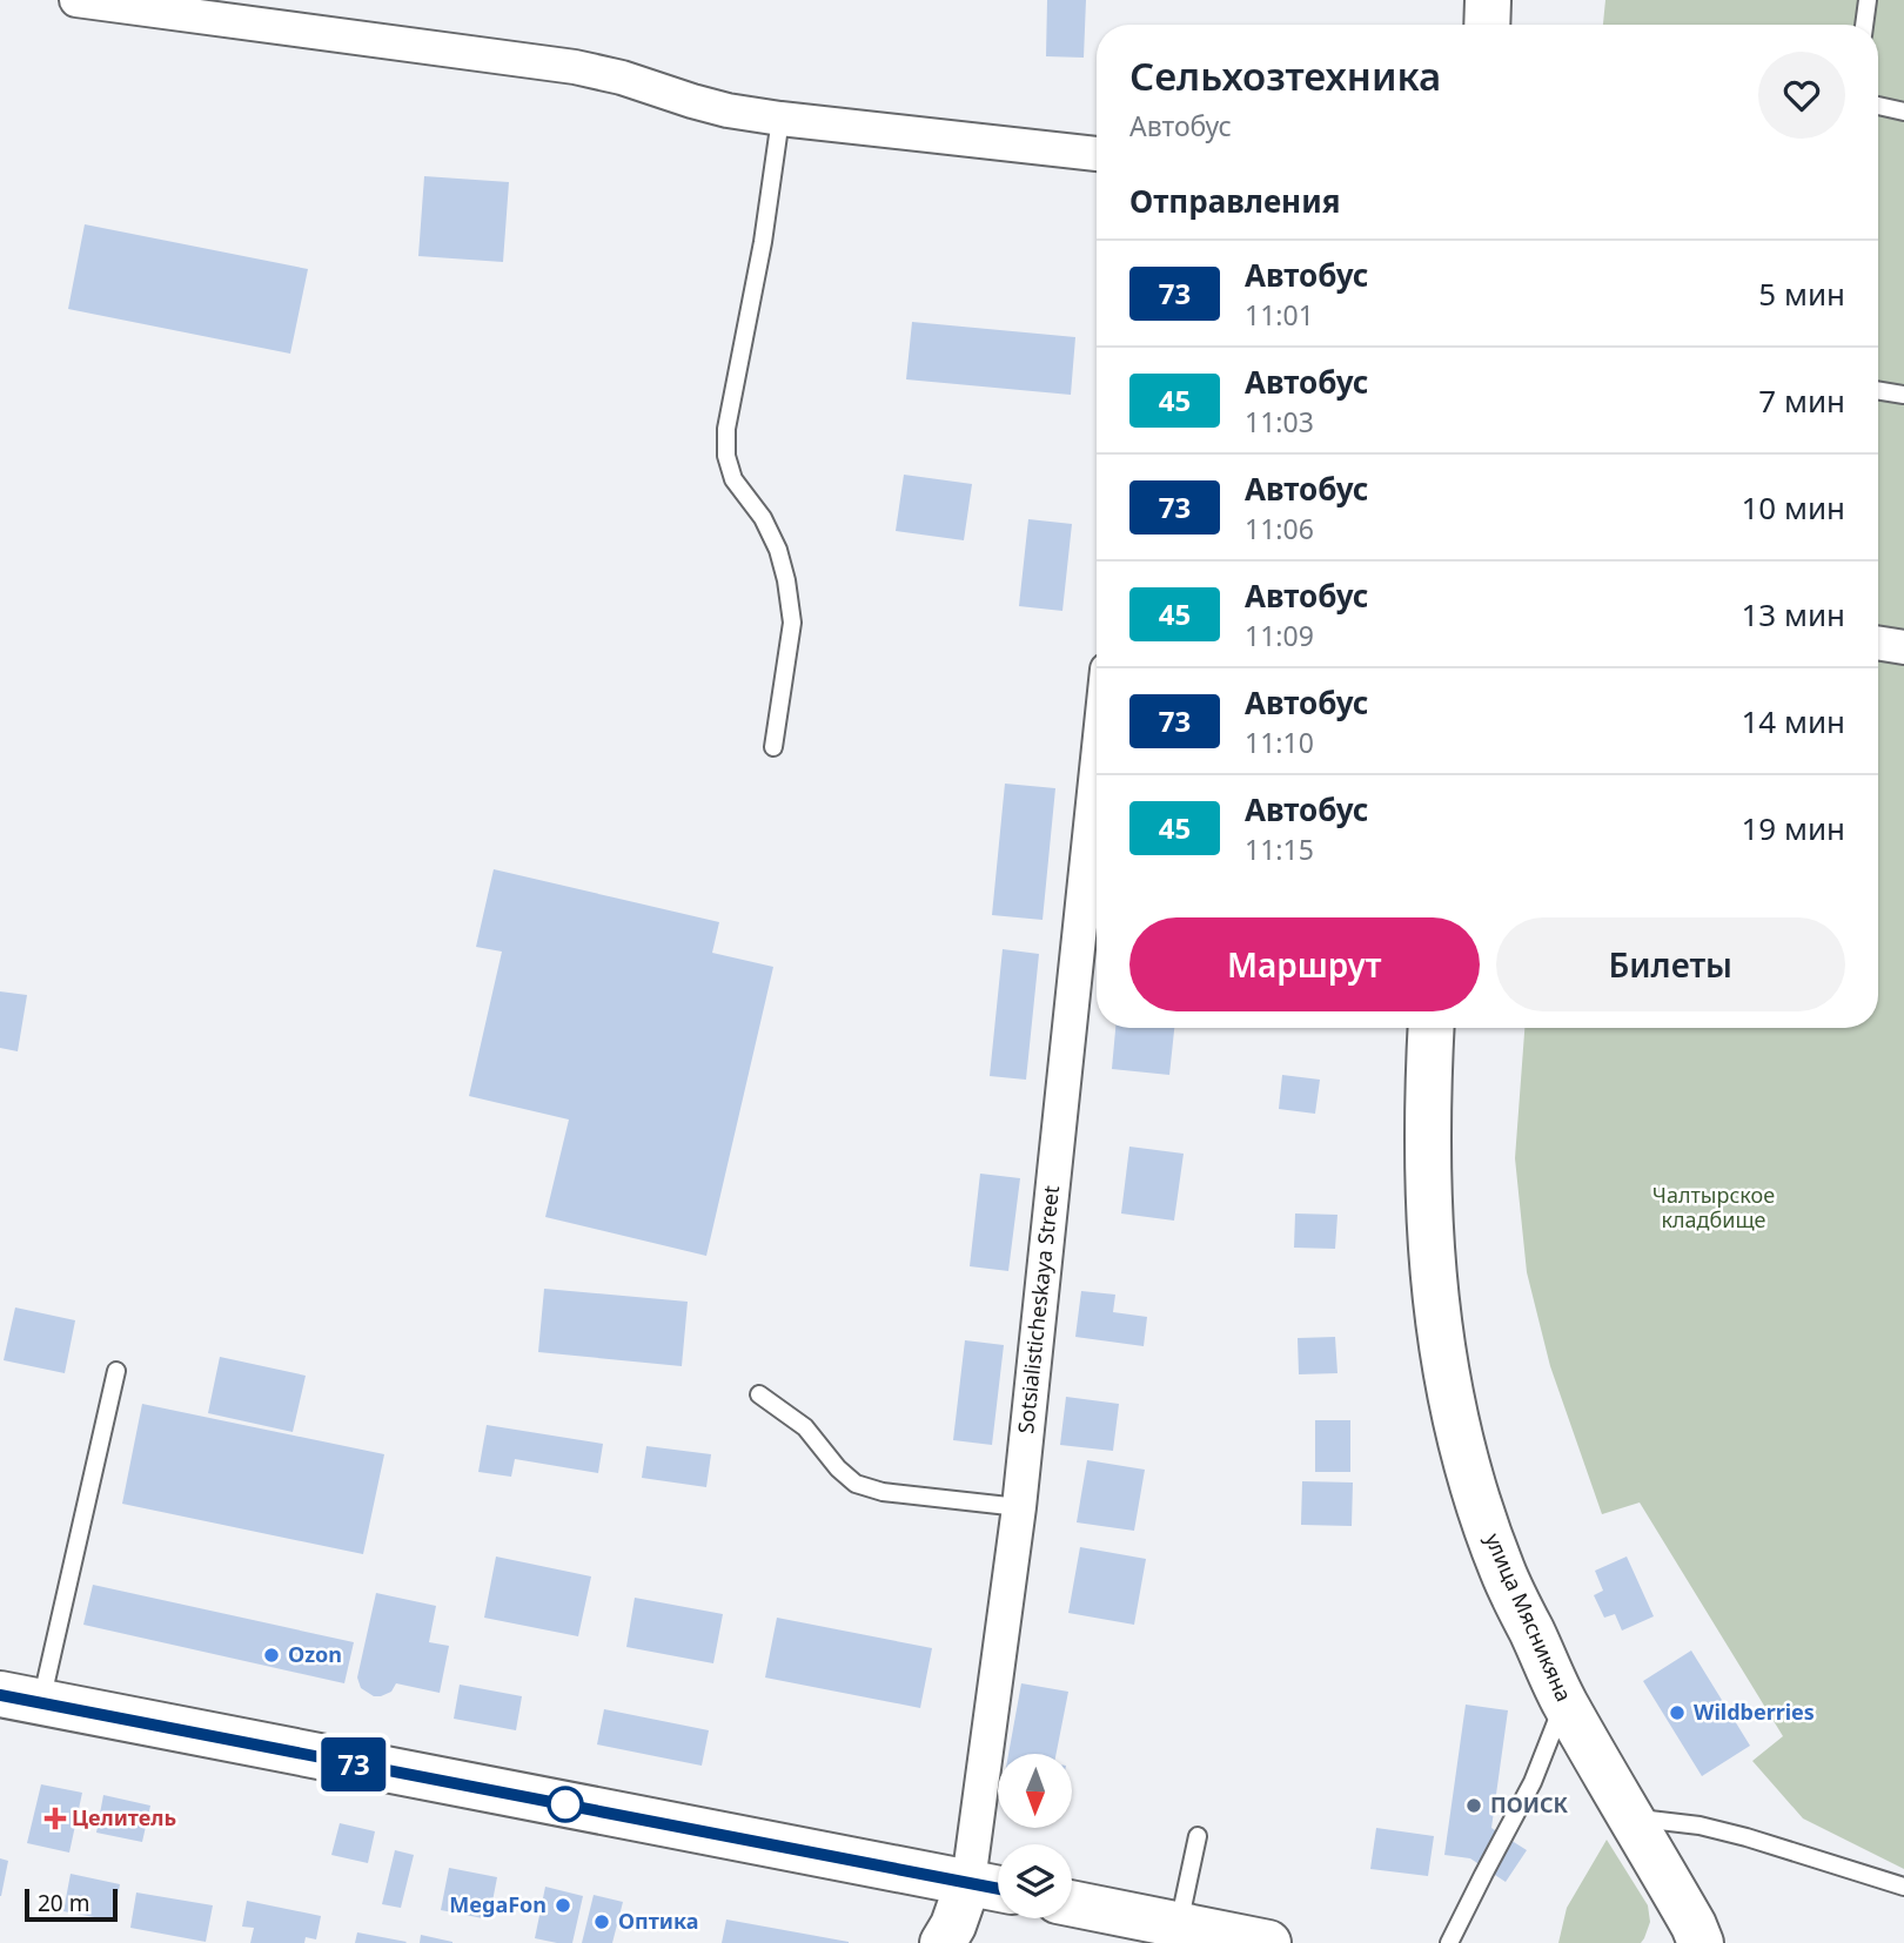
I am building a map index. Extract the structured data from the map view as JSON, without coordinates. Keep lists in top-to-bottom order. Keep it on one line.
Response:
{"streets":{"main road":["Sotsialisticheskaya Street","улица Мясникяна"]},"parks":["Чалтырское кладбище"],"places":{"other":["Ozon","Wildberries","ПОИСК","MegaFon","Оптика"],"health":["Целитель"]},"lines":["bus line 73"],"scale_bar":"20 m","north":"bottom","page":{"on_map":"73","heading":[["Сельхозтехника","Автобус"],"Отправления"],"list":[{"mark":"73","name":"Автобус","note":"11:01","value":"5 мин"},{"mark":"45","name":"Автобус","note":"11:03","value":"7 мин"},{"mark":"73","name":"Автобус","note":"11:06","value":"10 мин"},{"mark":"45","name":"Автобус","note":"11:09","value":"13 мин"},{"mark":"73","name":"Автобус","note":"11:10","value":"14 мин"},{"mark":"45","name":"Автобус","note":"11:15","value":"19 мин"}],"buttons":["Маршрут","Билеты"],"scale":"20 m"}}
